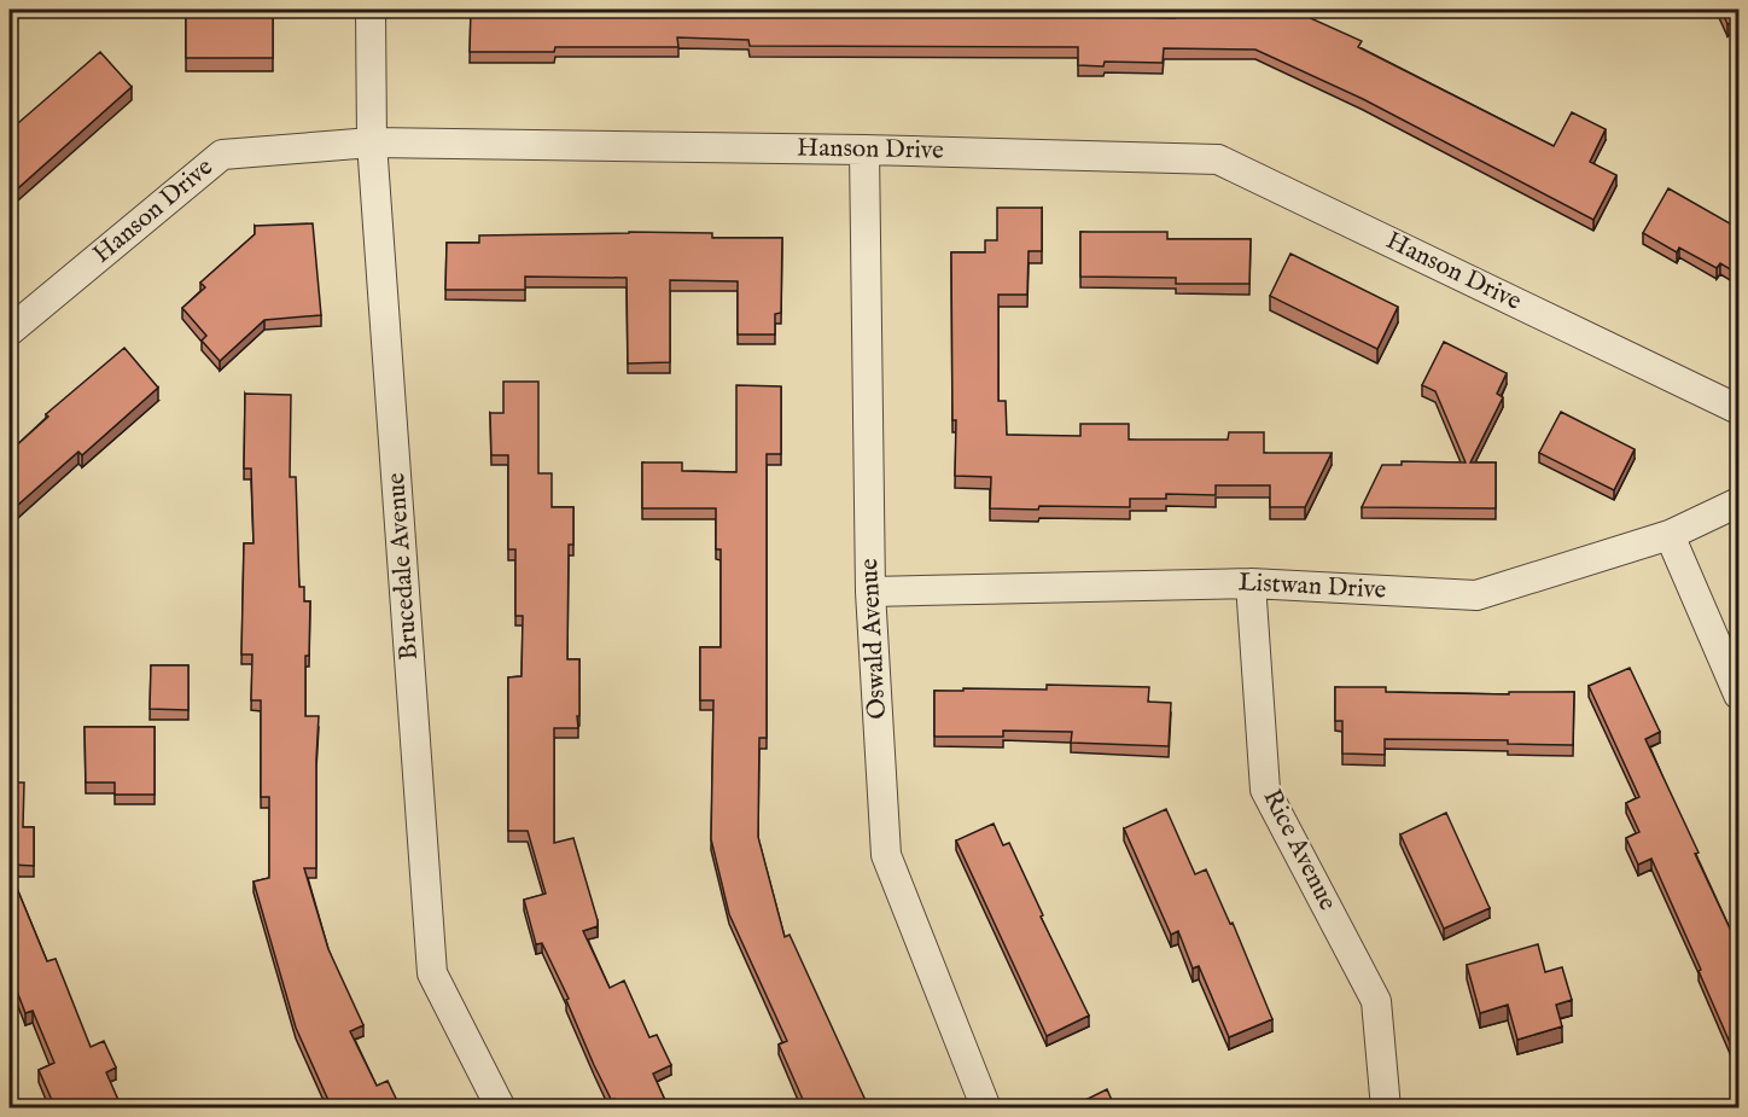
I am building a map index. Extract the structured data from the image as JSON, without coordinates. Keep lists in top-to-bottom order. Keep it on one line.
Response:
{"streets":{"street":["Hanson Drive","Brucedale Avenue","Listwan Drive","Oswald Avenue","Rice Avenue"]},"crossings":[["Hanson Drive","Brucedale Avenue"],["Hanson Drive","Oswald Avenue"],["Listwan Drive","Oswald Avenue"],["Listwan Drive","Rice Avenue"]]}
